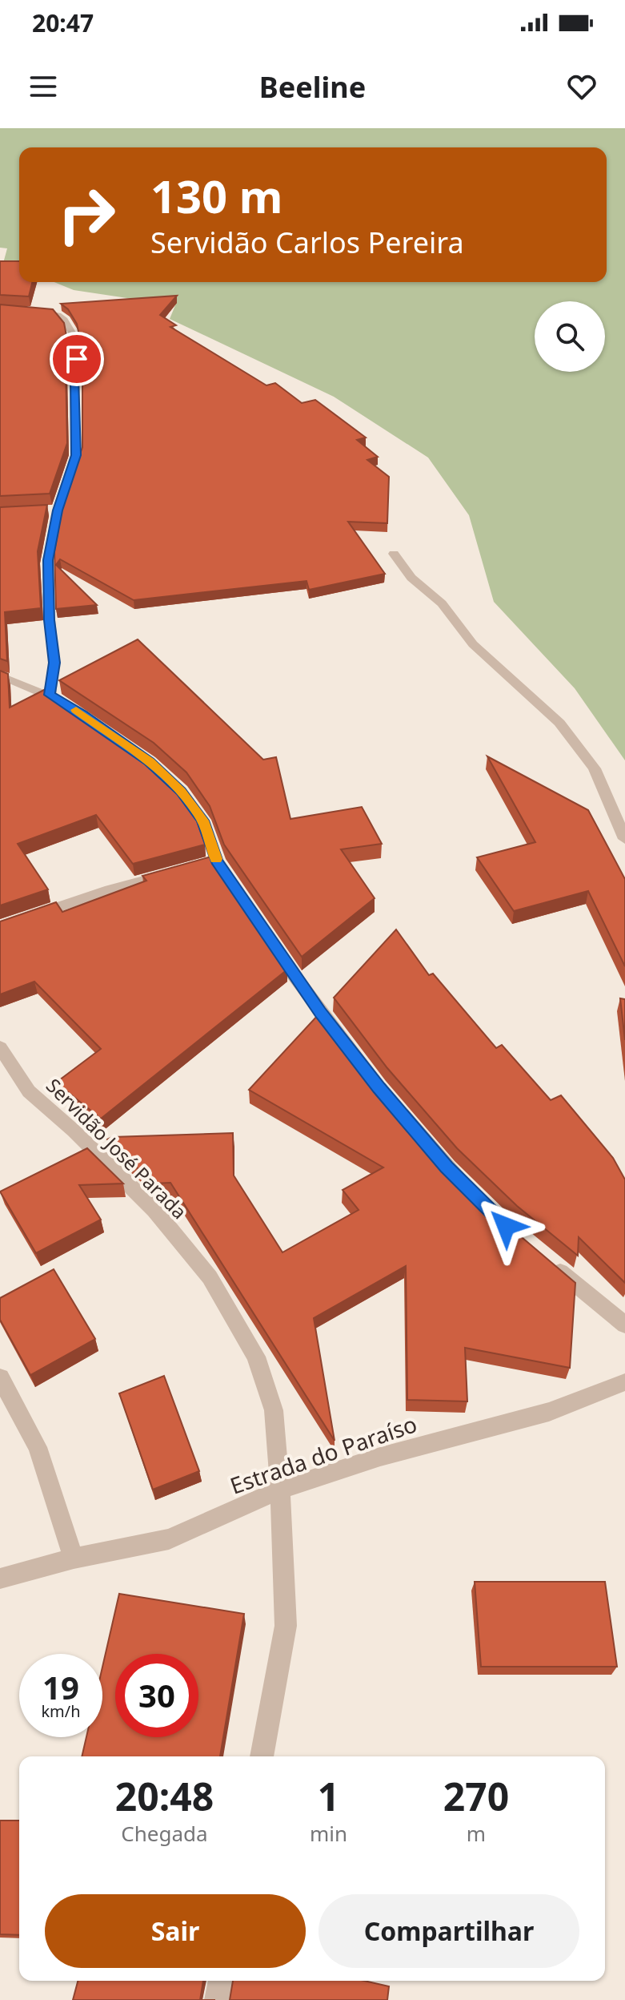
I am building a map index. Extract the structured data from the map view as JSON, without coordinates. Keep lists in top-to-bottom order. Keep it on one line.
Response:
{"streets":{"street":["Servidão José Parada","Estrada do Paraíso"]},"crossings":[["Servidão José Parada","Estrada do Paraíso"]],"page":{"status":"20:47","header":"Beeline","turn":["130 m","Servidão Carlos Pereira"],"speed":"19 km/h","limit":"30","eta":["20:48","Chegada","1","min","270","m"],"buttons":["Sair","Compartilhar"]}}
